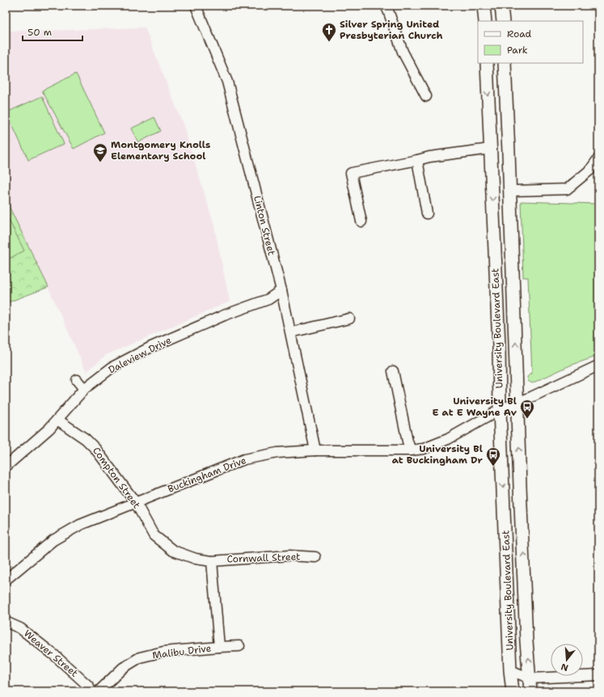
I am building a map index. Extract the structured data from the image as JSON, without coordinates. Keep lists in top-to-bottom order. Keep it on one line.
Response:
{"streets":{"main road":["University Boulevard East"],"street":["Linton Street","Daleview Drive","Buckingham Drive","Compton Street","Cornwall Street","Malibu Drive","Weaver Street"]},"crossings":[["Linton Street","Daleview Drive"],["Linton Street","Buckingham Drive"],["University Boulevard East","Buckingham Drive"],["Daleview Drive","Compton Street"],["Buckingham Drive","Compton Street"],["Compton Street","Cornwall Street"]],"places":{"church":["Silver Spring United Presbyterian Church"],"school or university":["Montgomery Knolls Elementary School"],"bus stop":["University Bl E at E Wayne Av","University Bl at Buckingham Dr"]},"legend":["Road","Park"],"scale_bar":"50 m","north":"bottom"}
